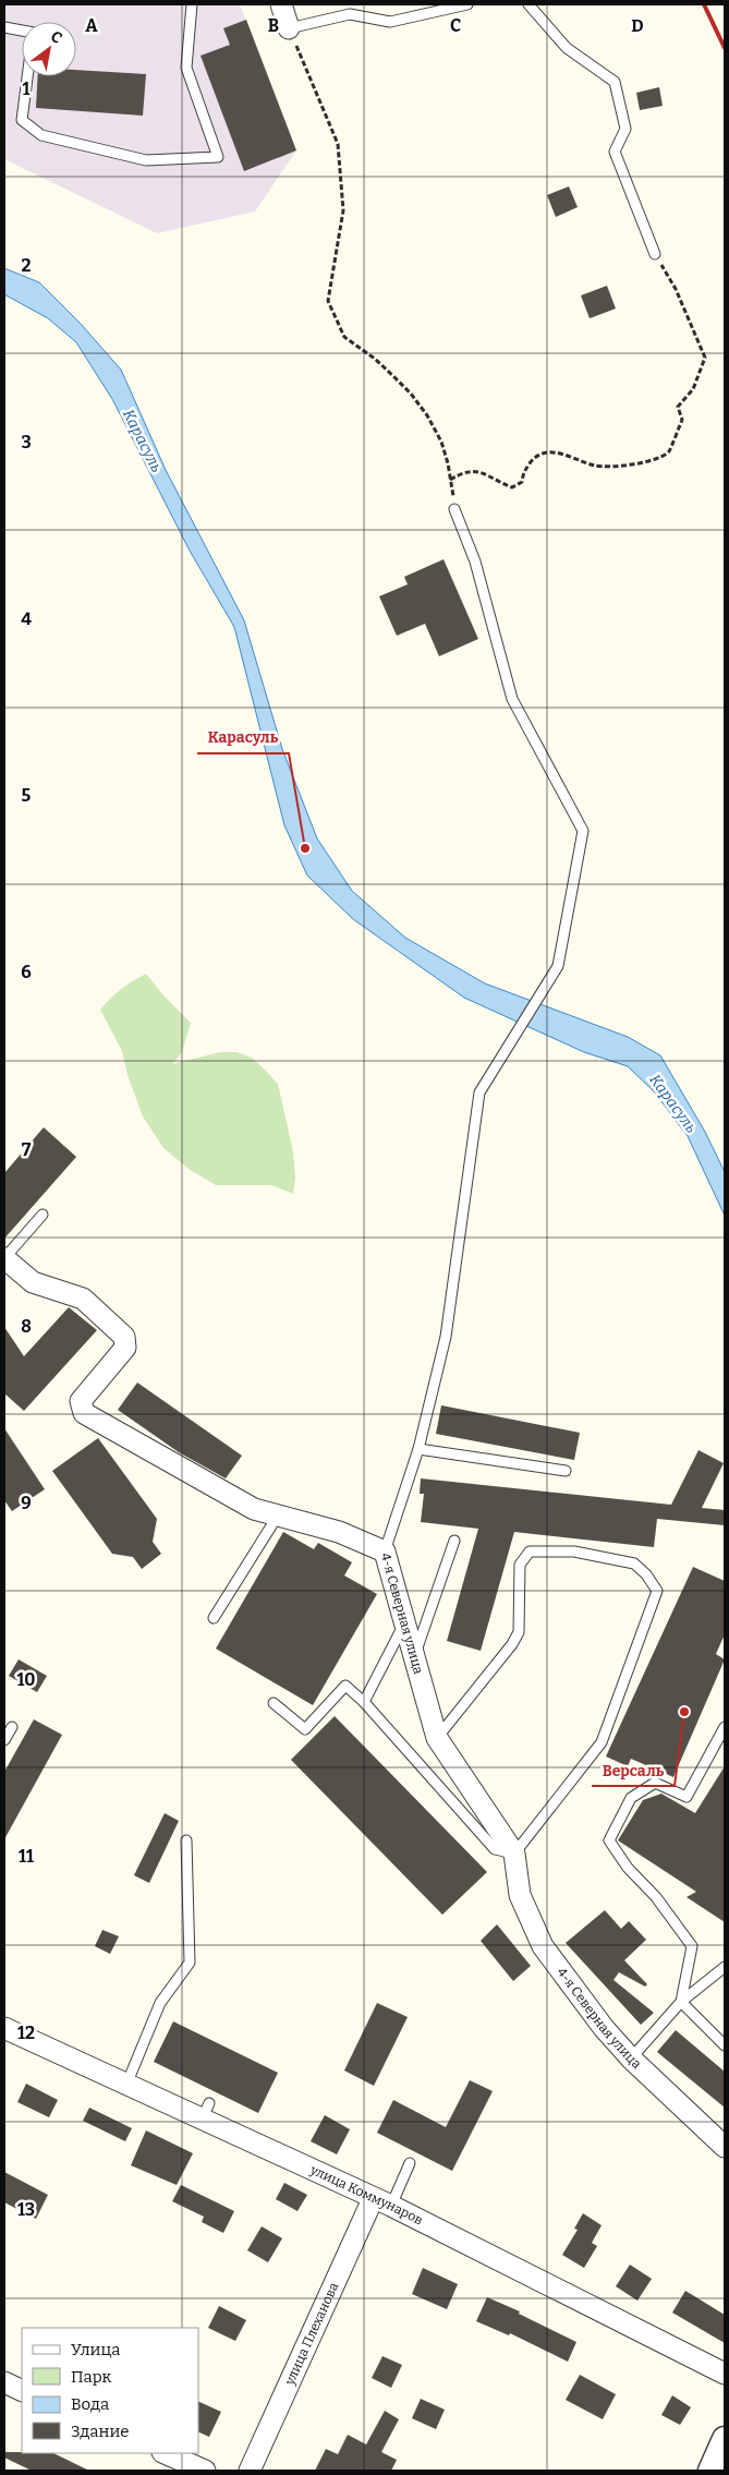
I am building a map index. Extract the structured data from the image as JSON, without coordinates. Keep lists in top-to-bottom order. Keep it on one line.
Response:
{"streets":{"street":["4-я Северная улица","улица Коммунаров","улица Плеханова"]},"crossings":[["улица Коммунаров","улица Плеханова"]],"water":["Карасуль"],"places":["Карасуль","Версаль"],"legend":["Улица","Парк","Вода","Здание"],"north":"top right","grid":{"columns":["A","B","C","D"],"rows":["1","2","3","4","5","6","7","8","9","10","11","12","13"]}}
